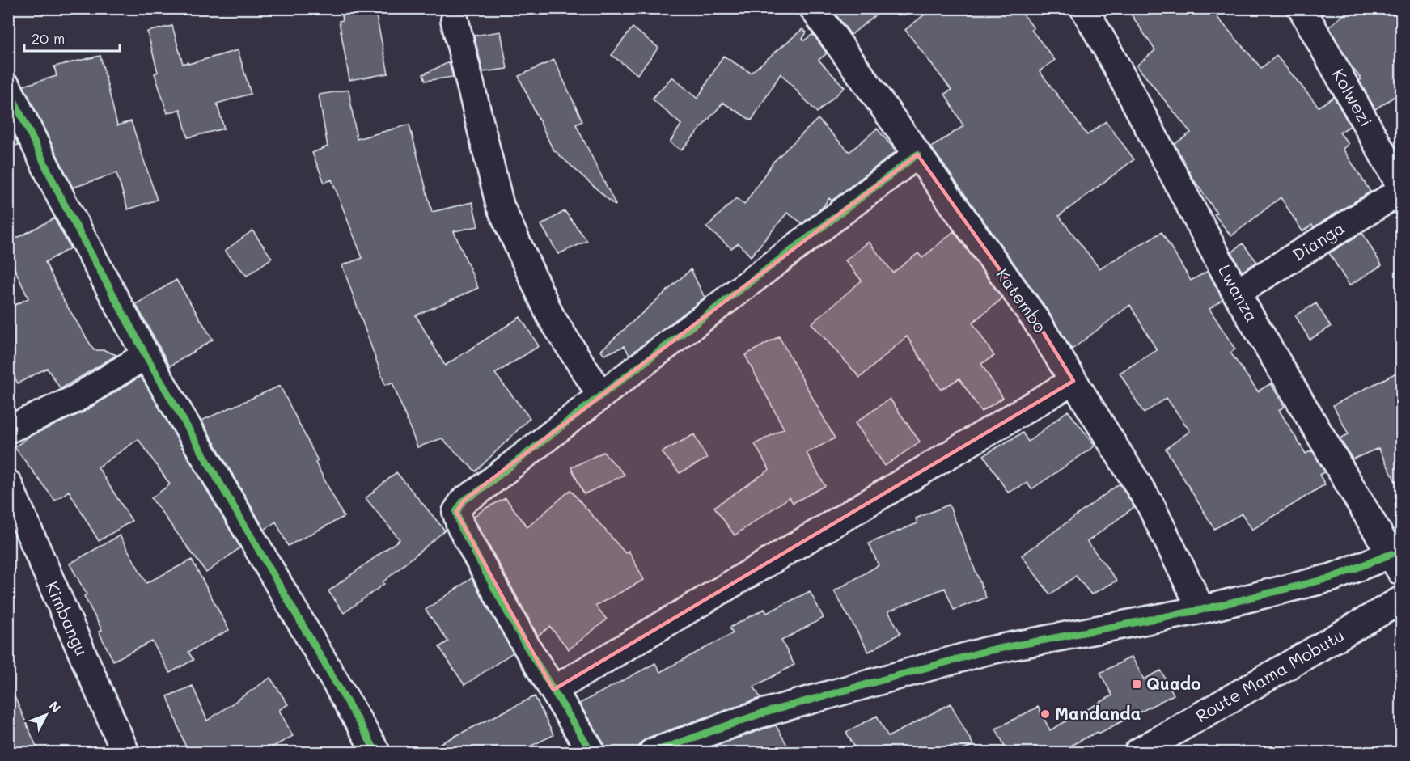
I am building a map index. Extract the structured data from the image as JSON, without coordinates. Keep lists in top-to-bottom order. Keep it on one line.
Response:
{"streets":{"street":["Kolwezi","Dianga","Lwanza","Katembo","Kimbangu","Route Mama Mobutu"]},"crossings":[["Kolwezi","Dianga"],["Dianga","Lwanza"]],"places":{"transit":["Quado"],"other":["Mandanda"]},"scale_bar":"20 m","north":"top right"}
